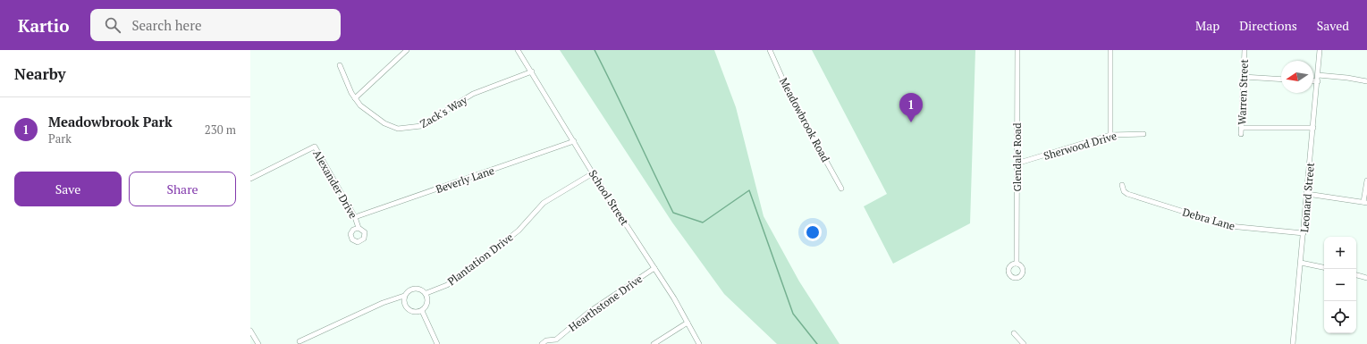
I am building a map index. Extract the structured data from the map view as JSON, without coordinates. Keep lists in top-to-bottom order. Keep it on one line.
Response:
{"streets":{"street":["Warren Street","Zack's Way","Meadowbrook Road","Sherwood Drive","Glendale Road","Beverly Lane","Alexander Drive","School Street","Leonard Street","Debra Lane","Plantation Drive","Hearthstone Drive"]},"crossings":[["Zack's Way","School Street"],["Sherwood Drive","Glendale Road"],["Beverly Lane","Alexander Drive"],["Beverly Lane","School Street"],["School Street","Plantation Drive"],["School Street","Hearthstone Drive"],["Leonard Street","Debra Lane"]],"north":"left","page":{"header":"Kartio","search":"Search here","nav":["Map","Directions","Saved"],"heading":"Nearby","pins":"1","list":[{"mark":"1","name":"Meadowbrook Park","note":"Park","value":"230 m"}],"buttons":["Save","Share"],"map_buttons":["+","−"]}}
